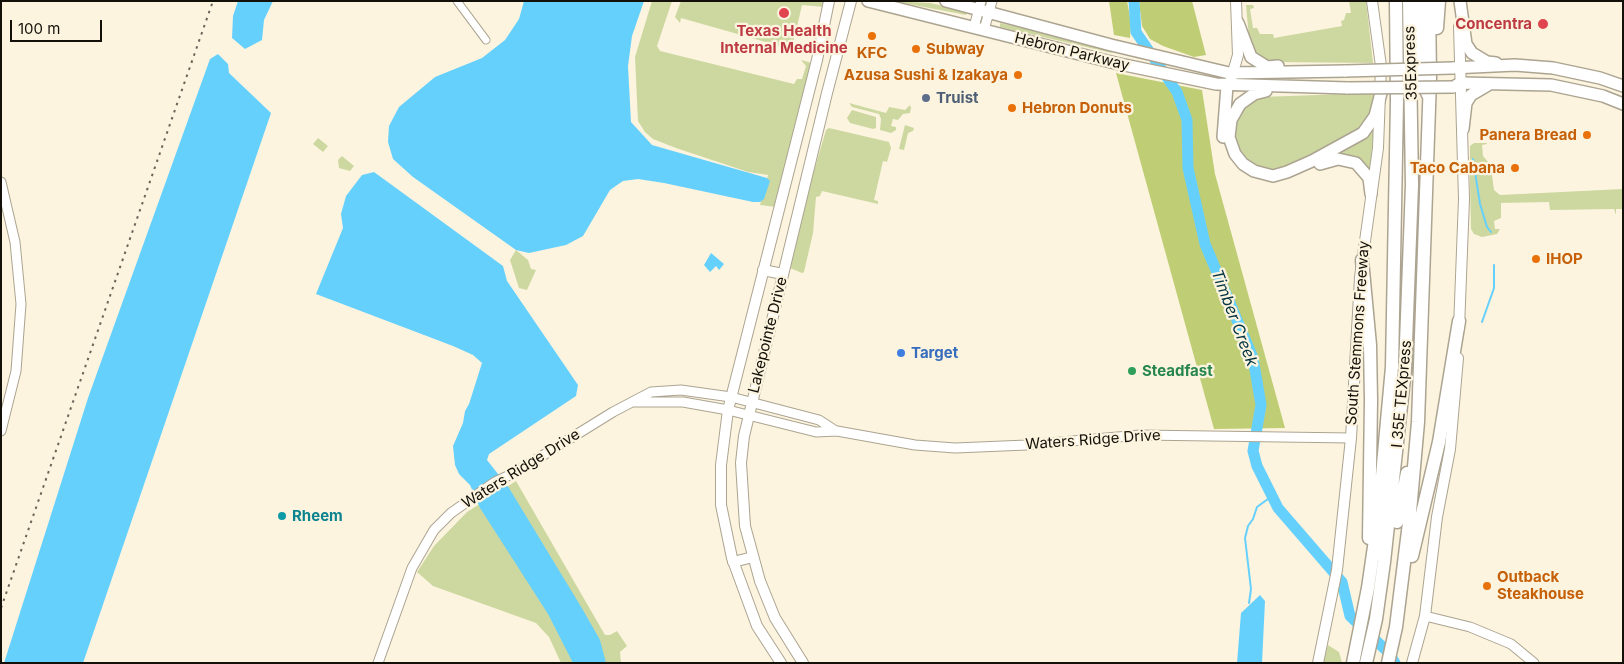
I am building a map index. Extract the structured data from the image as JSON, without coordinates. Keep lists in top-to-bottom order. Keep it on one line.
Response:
{"streets":{"highway":["35Express","South Stemmons Freeway","I 35E TEXpress"],"main road":["Hebron Parkway","Lakepointe Drive"],"street":["Waters Ridge Drive"]},"crossings":[["35Express","I 35E TEXpress"],["South Stemmons Freeway","Waters Ridge Drive"],["Lakepointe Drive","Waters Ridge Drive"]],"water":["Timber Creek"],"places":["Texas Health Internal Medicine","Concentra","KFC","Subway","Azusa Sushi & Izakaya","Truist","Hebron Donuts","Panera Bread","Taco Cabana","IHOP","Target","Steadfast","Rheem","Outback Steakhouse"],"scale_bar":"100 m"}
